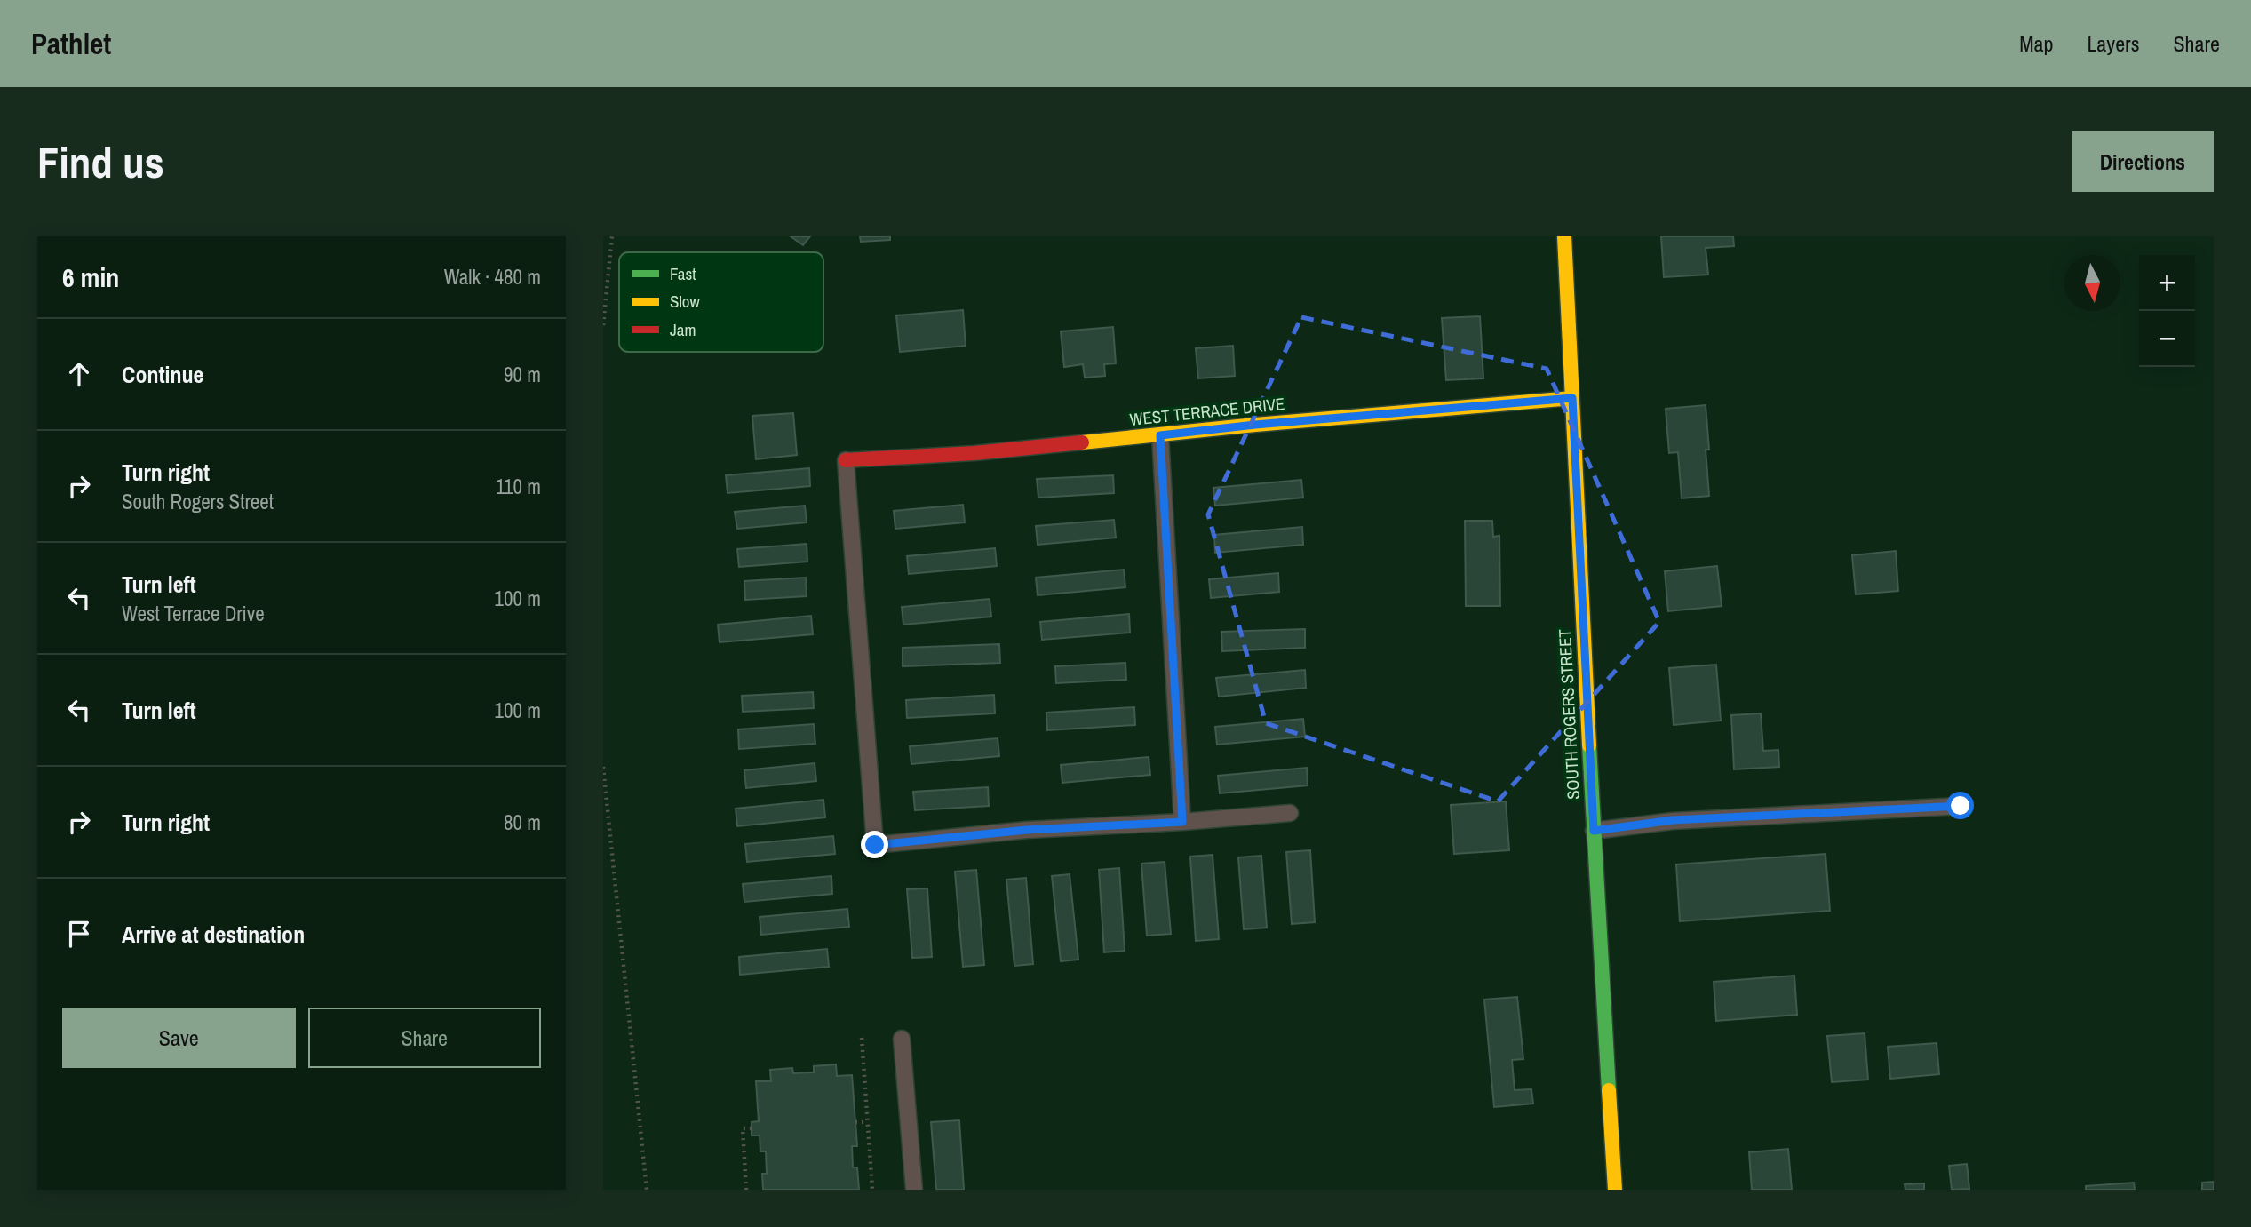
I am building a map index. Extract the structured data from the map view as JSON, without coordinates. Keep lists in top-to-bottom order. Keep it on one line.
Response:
{"streets":{"street":["WEST TERRACE DRIVE","SOUTH ROGERS STREET"]},"crossings":[["WEST TERRACE DRIVE","SOUTH ROGERS STREET"]],"legend":["Fast","Slow","Jam"],"north":"bottom","page":{"header":"Pathlet","nav":["Map","Layers","Share"],"buttons":["Directions",["Save","Share"]],"title":"Find us","heading":["6 min","Walk · 480 m"],"map_buttons":["+","−"],"list":[["Continue","90 m"],["Turn right","South Rogers Street","110 m"],["Turn left","West Terrace Drive","100 m"],["Turn left","100 m"],["Turn right","80 m"],"Arrive at destination"]}}
